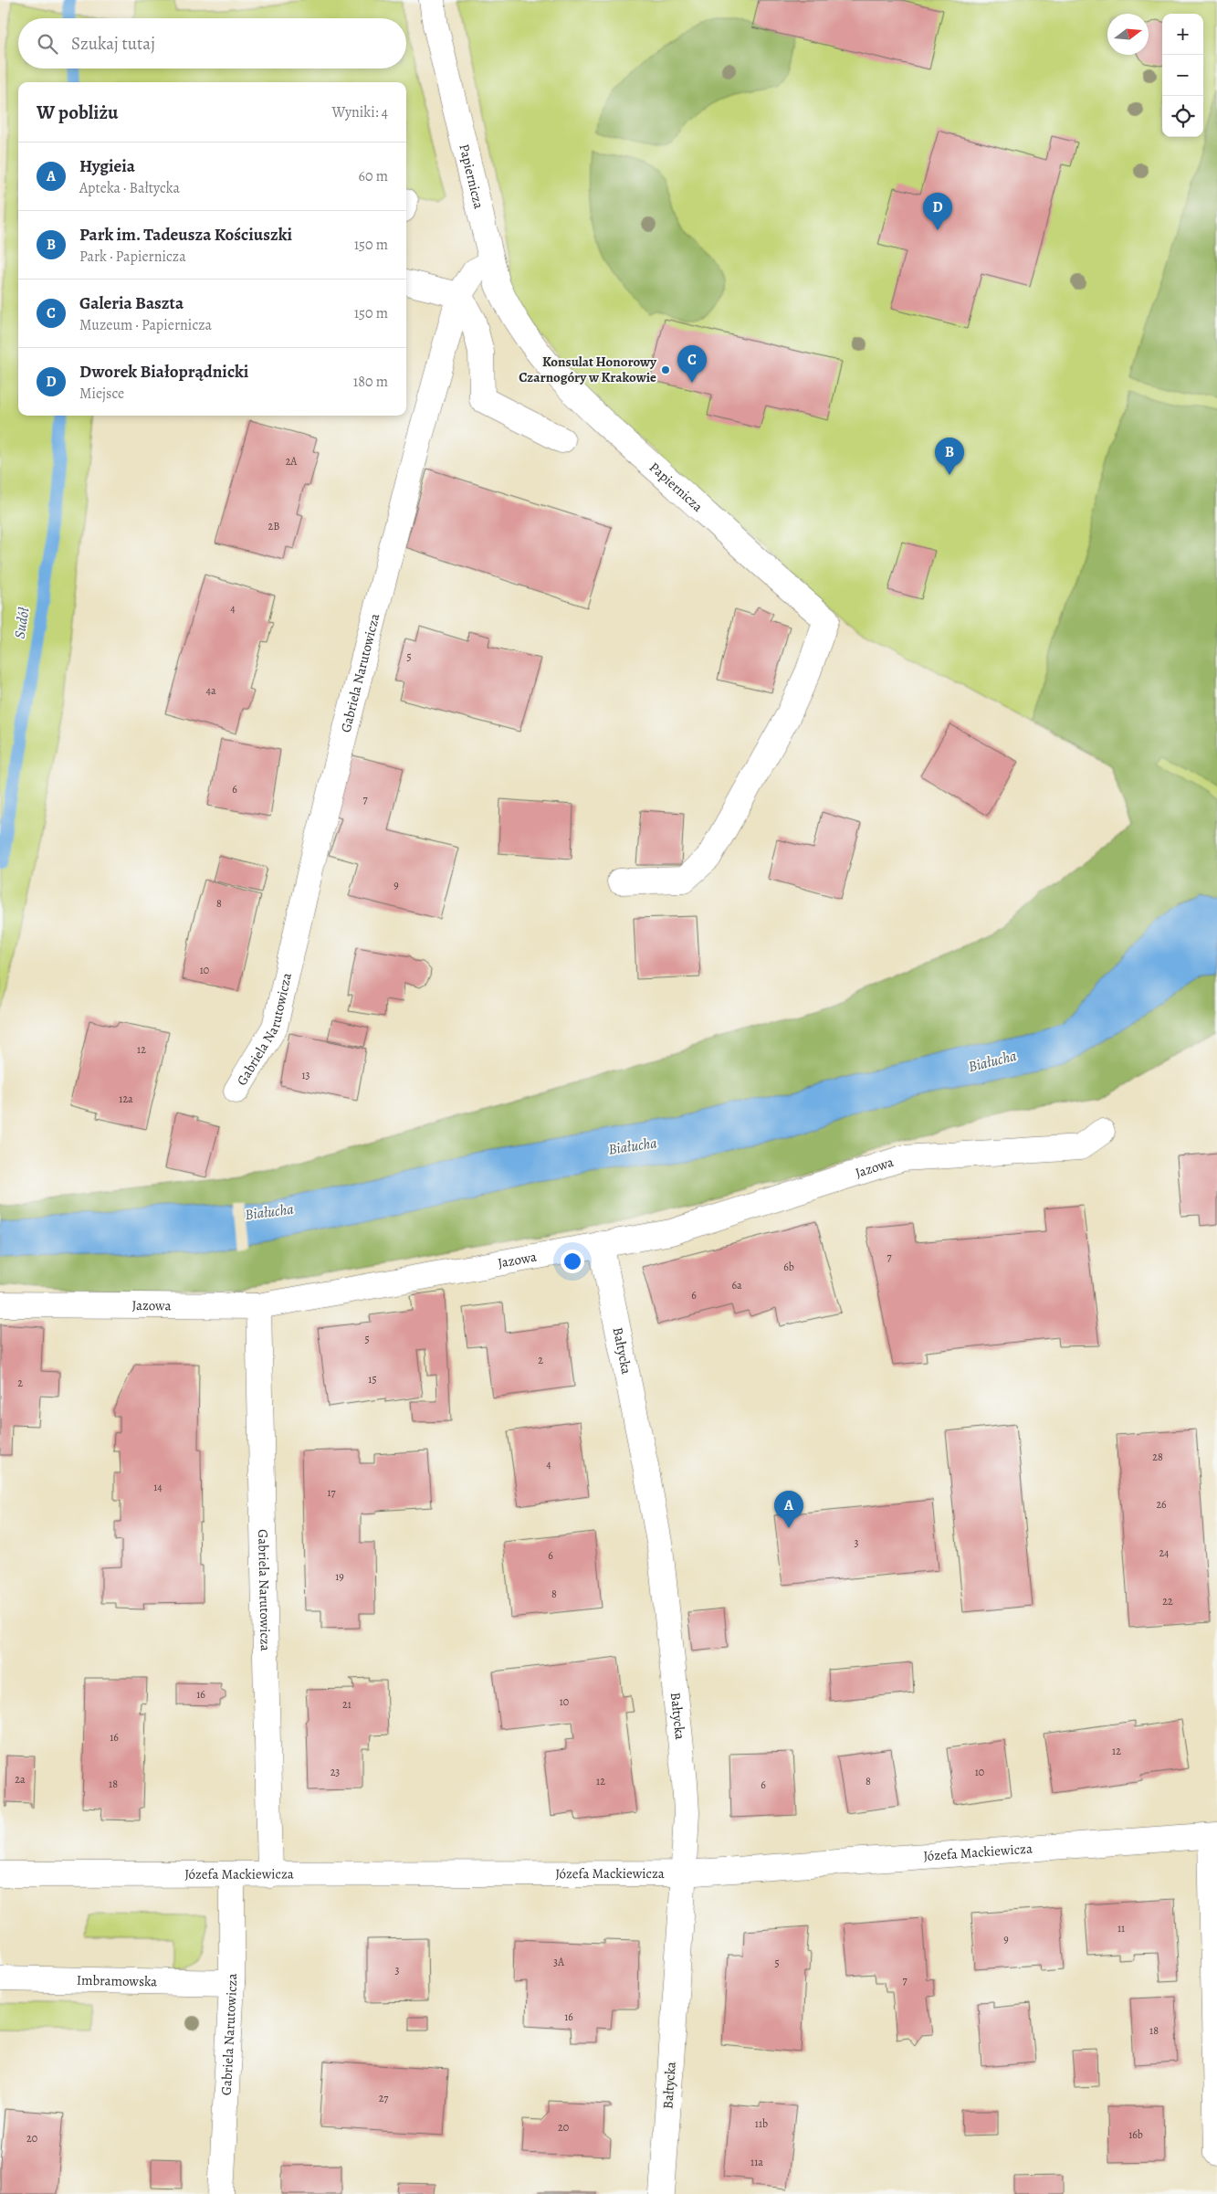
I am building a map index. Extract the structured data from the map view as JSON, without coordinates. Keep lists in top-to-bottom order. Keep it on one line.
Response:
{"streets":{"street":["Papiernicza","Gabriela Narutowicza","Jazowa","Bałtycka","Józefa Mackiewicza","Imbramowska"]},"crossings":[["Papiernicza","Gabriela Narutowicza"],["Gabriela Narutowicza","Jazowa"],["Gabriela Narutowicza","Józefa Mackiewicza"],["Gabriela Narutowicza","Imbramowska"],["Jazowa","Bałtycka"],["Bałtycka","Józefa Mackiewicza"]],"water":["Sudół","Białucha"],"places":["Konsulat Honorowy Czarnogóry w Krakowie"],"house_numbers":["2A","2B","4","5","4a","6","7","9","8","10","12","13","12a","7","6b","6a","6","5","2","15","2","28","4","14","17","26","3","24","6","19","8","22","16","10","21","16","12","23","10","2a","12","8","18","6","11","9","3A","5","3","7","16","18","27","11b","20","16b","20","11a"],"north":"right","page":{"map_buttons":["+","−"],"search":"Szukaj tutaj","heading":["W pobliżu","Wyniki: 4"],"list":[{"mark":"A","name":"Hygieia","note":"Apteka · Bałtycka","value":"60 m"},{"mark":"B","name":"Park im. Tadeusza Kościuszki","note":"Park · Papiernicza","value":"150 m"},{"mark":"C","name":"Galeria Baszta","note":"Muzeum · Papiernicza","value":"150 m"},{"mark":"D","name":"Dworek Białoprądnicki","note":"Miejsce","value":"180 m"}],"pins":["D","C","B","A"]}}
